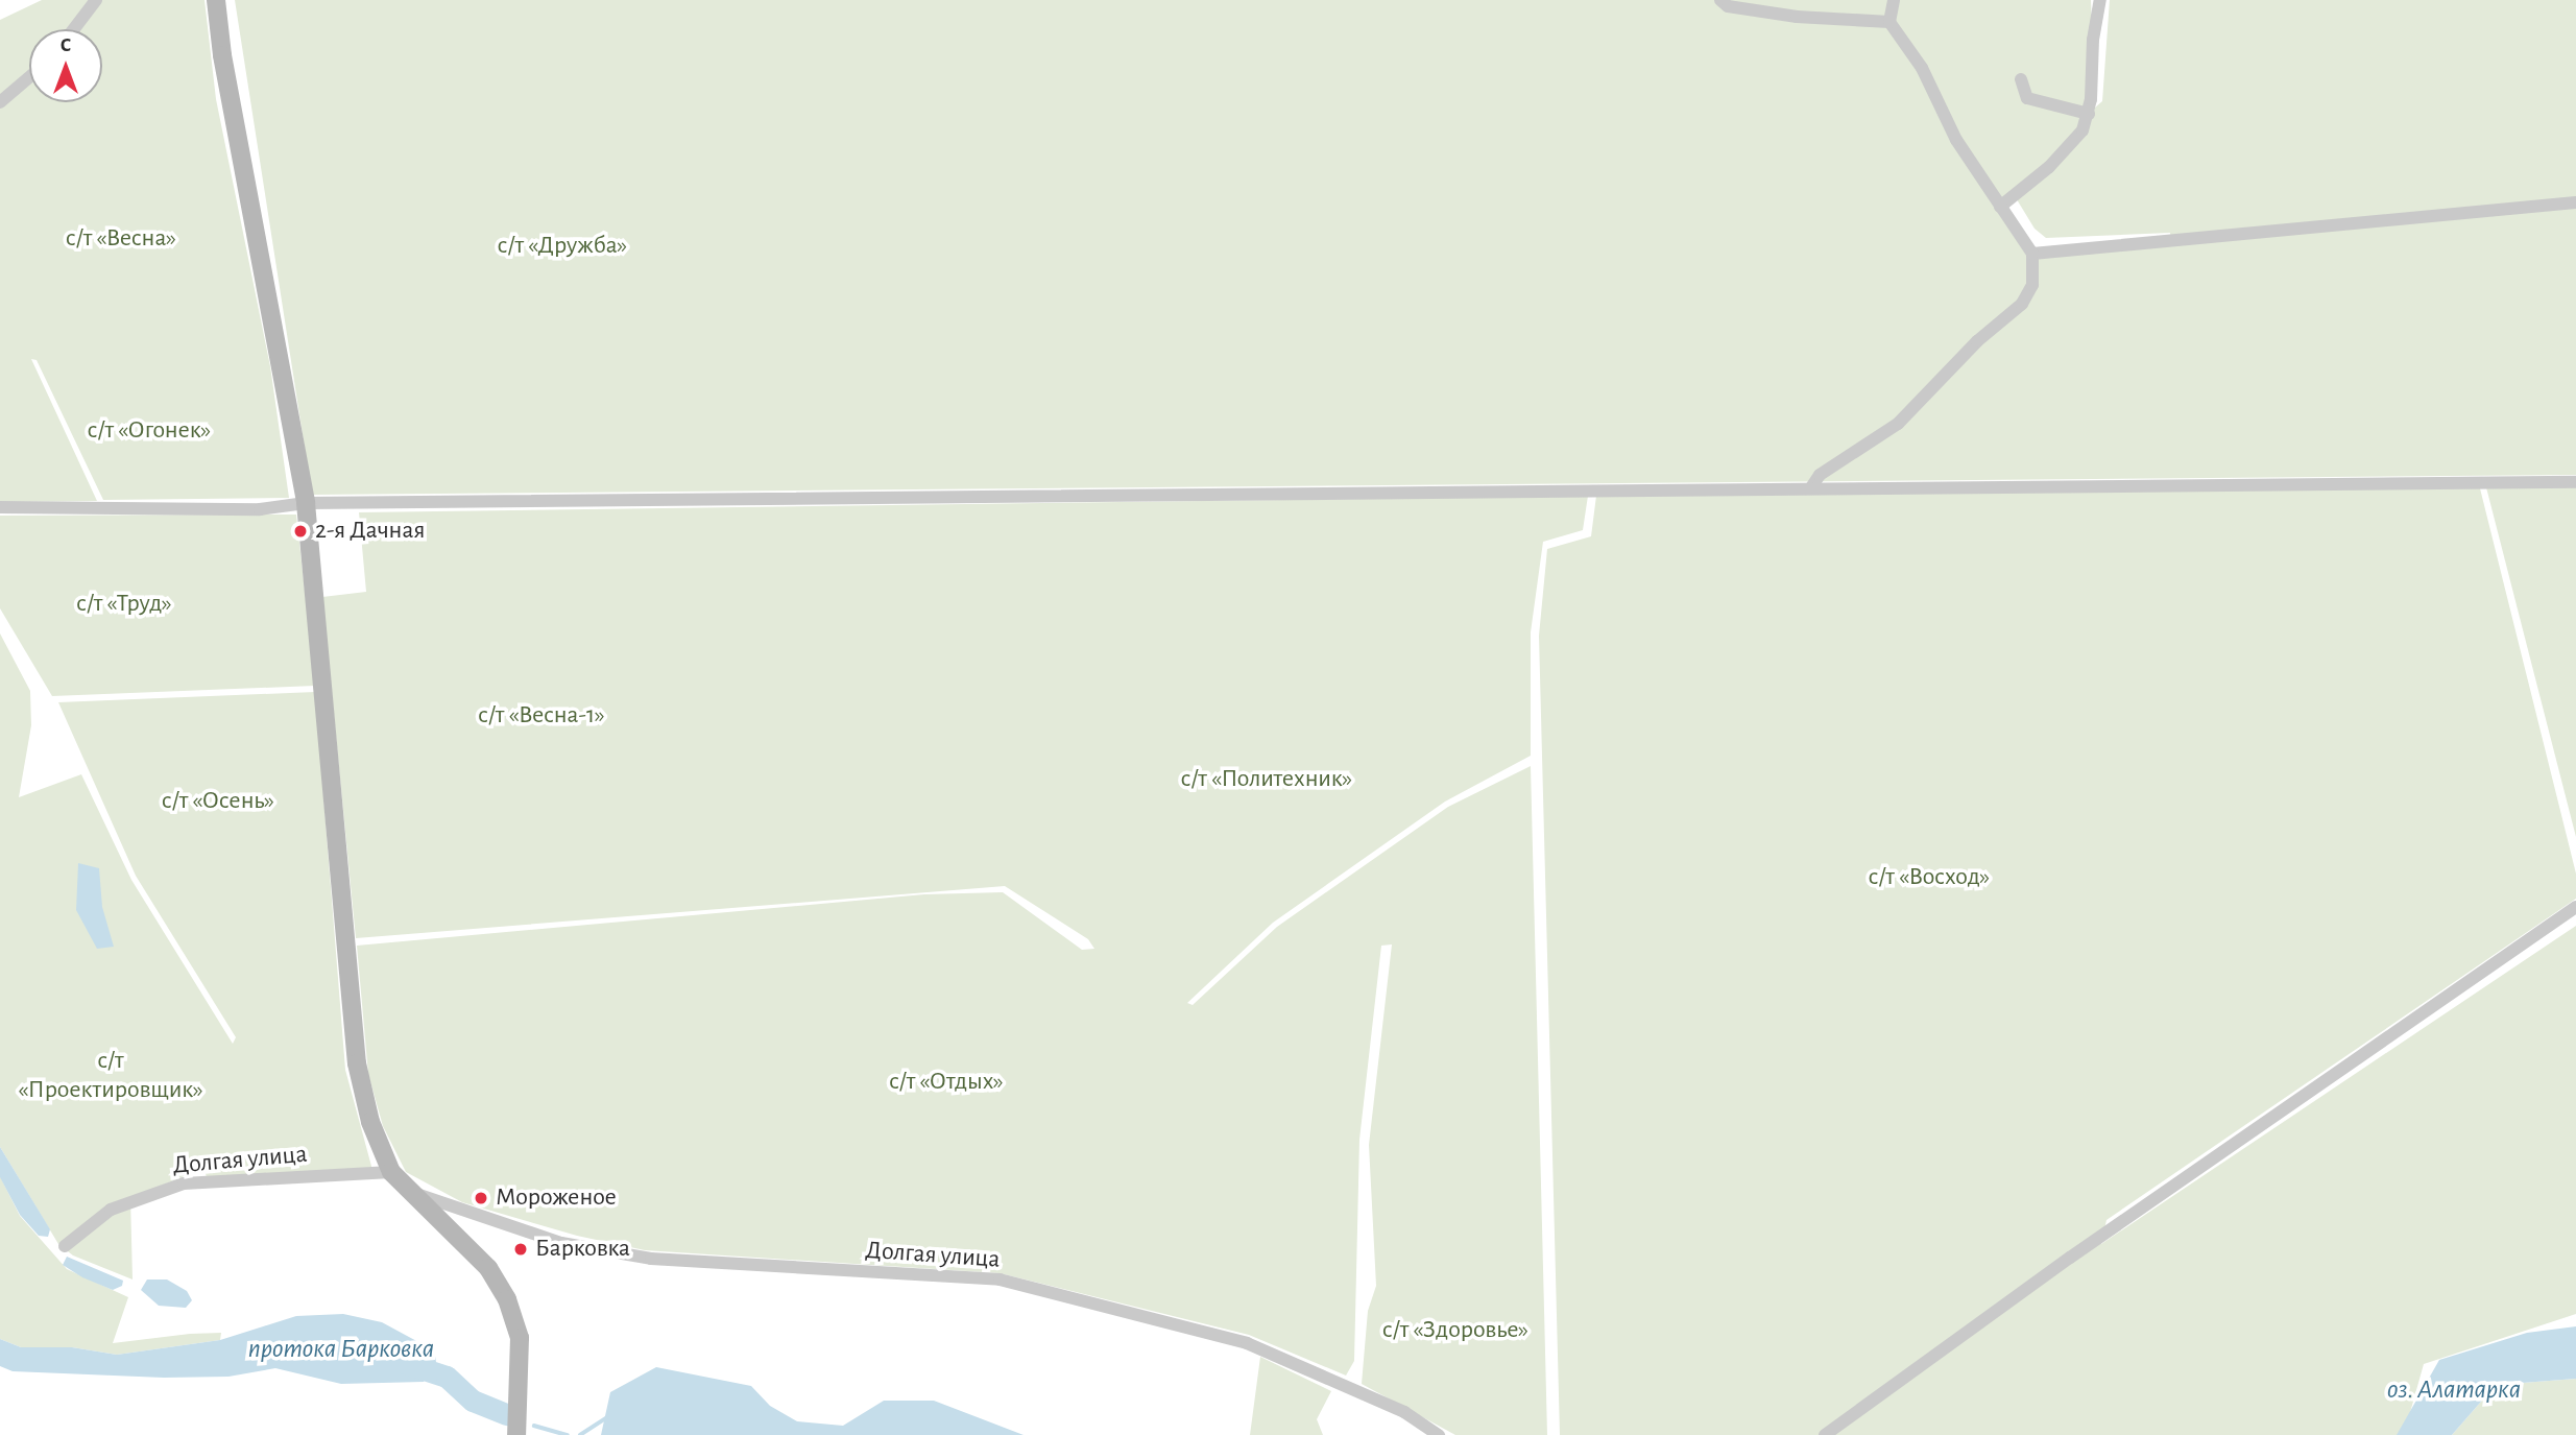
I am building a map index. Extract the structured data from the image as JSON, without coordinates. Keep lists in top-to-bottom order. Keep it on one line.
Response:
{"streets":{"street":["Долгая улица"]},"water":["протока Барковка","оз. Алатарка"],"parks":["с/т «Весна»","с/т «Дружба»","с/т «Огонек»","с/т «Труд»","с/т «Весна-1»","с/т «Политехник»","с/т «Осень»","с/т «Восход»","с/т «Проектировщик»","с/т «Отдых»","с/т «Здоровье»"],"places":["2-я Дачная","Мороженое","Барковка"],"north":"top"}
